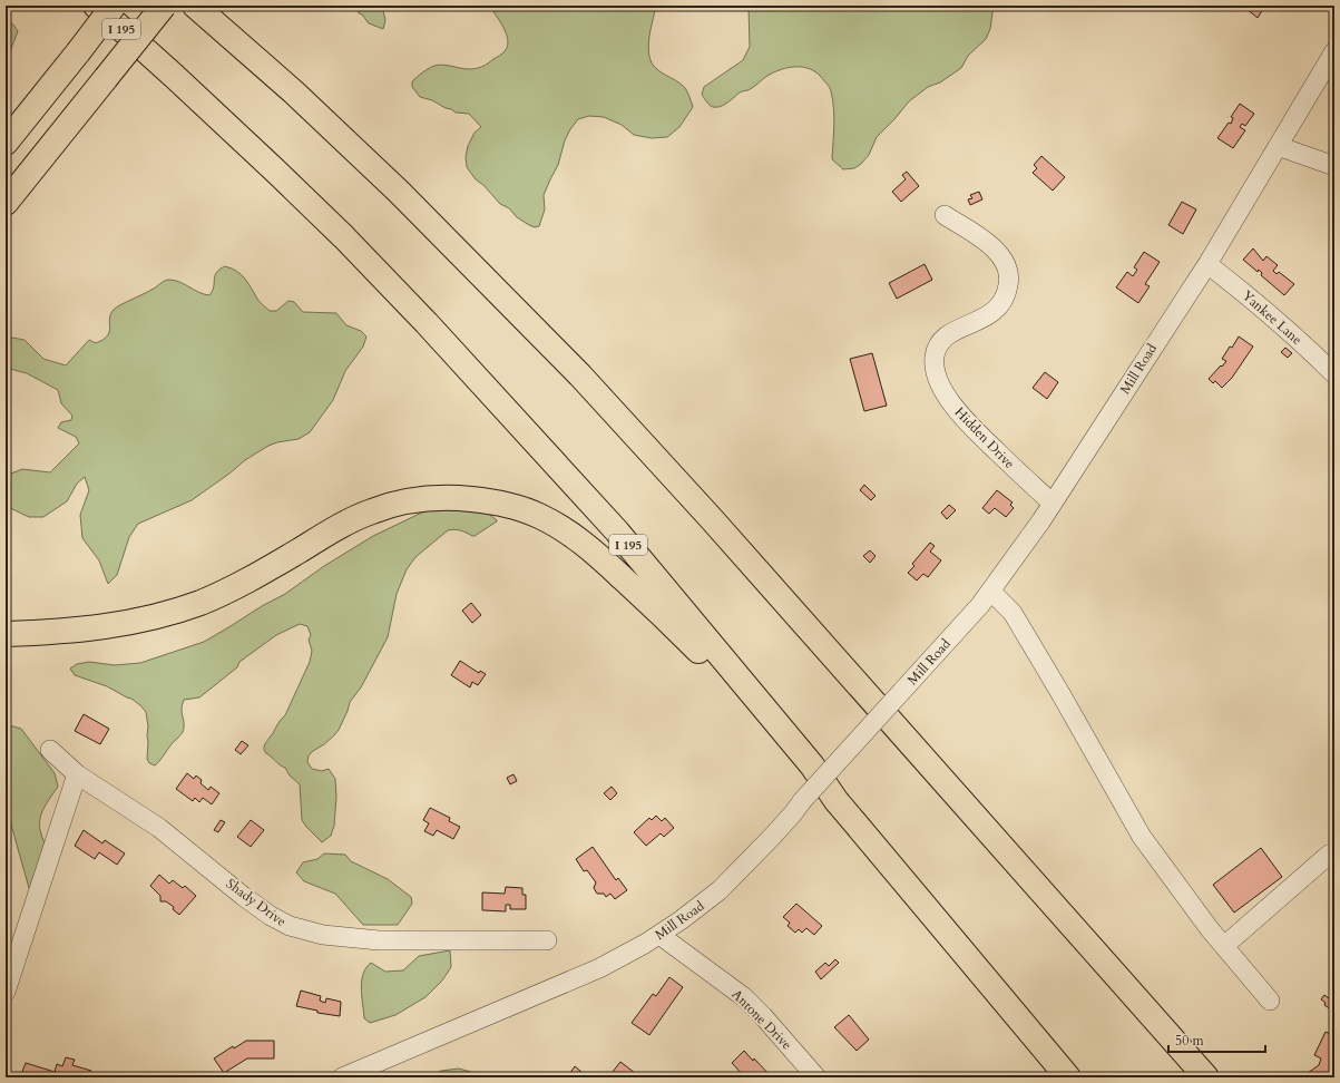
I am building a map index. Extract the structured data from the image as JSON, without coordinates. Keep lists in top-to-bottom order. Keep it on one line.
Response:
{"streets":{"highway":["I 195"],"street":["Yankee Lane","Mill Road","Hidden Drive","Shady Drive","Antone Drive"]},"crossings":[["Yankee Lane","Mill Road"],["Mill Road","Hidden Drive"],["Mill Road","Antone Drive"]],"scale_bar":"50 m"}
